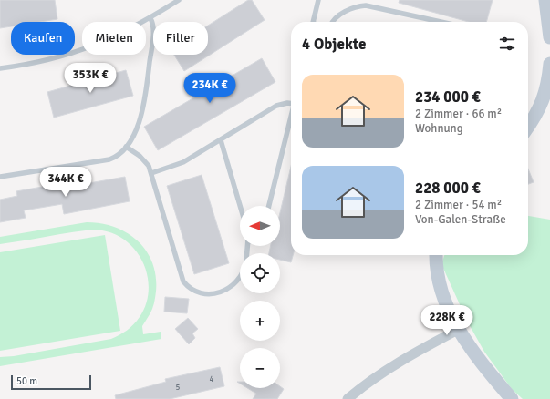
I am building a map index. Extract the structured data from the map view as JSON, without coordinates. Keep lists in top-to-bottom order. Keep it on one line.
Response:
{"house_numbers":["4","5"],"scale_bar":"50 m","north":"left","page":{"chip":["Kaufen","Mieten","Filter"],"heading":"4 Objekte","price":["353K €","234K €","344K €","228K €"],"list":[{"name":"234 000 €","note":"2 Zimmer · 66 m² · Wohnung"},{"name":"228 000 €","note":"2 Zimmer · 54 m² · Von-Galen-Straße"}],"map_buttons":["+","−"],"scale":"50 m"}}
